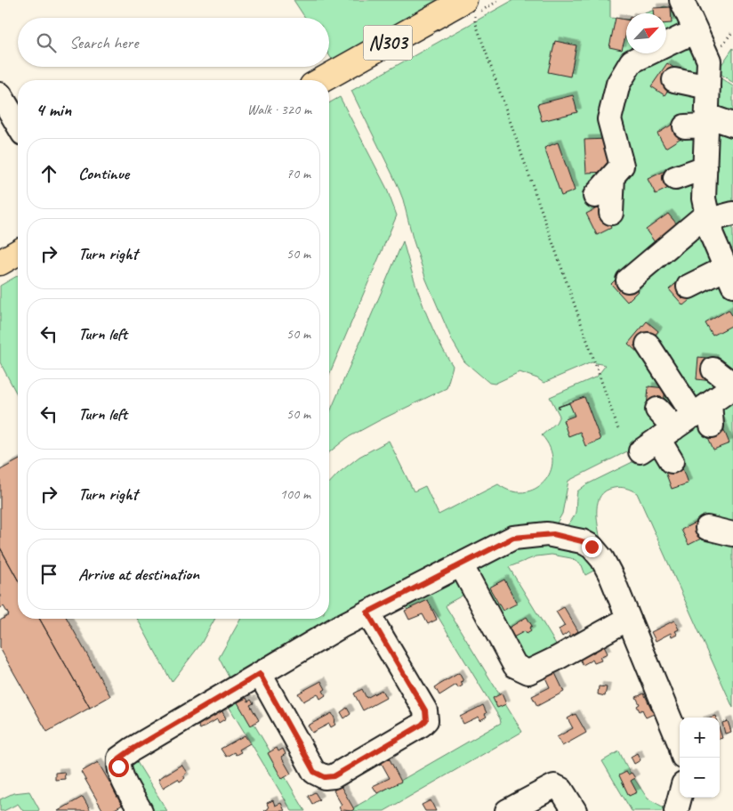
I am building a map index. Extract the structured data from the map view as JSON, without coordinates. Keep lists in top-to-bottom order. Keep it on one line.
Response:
{"streets":{"main road":["N303"]},"north":"top right","page":{"search":"Search here","heading":["4 min","Walk · 320 m"],"list":[["Continue","70 m"],["Turn right","50 m"],["Turn left","50 m"],["Turn left","50 m"],["Turn right","100 m"],"Arrive at destination"],"map_buttons":["+","−"]}}
